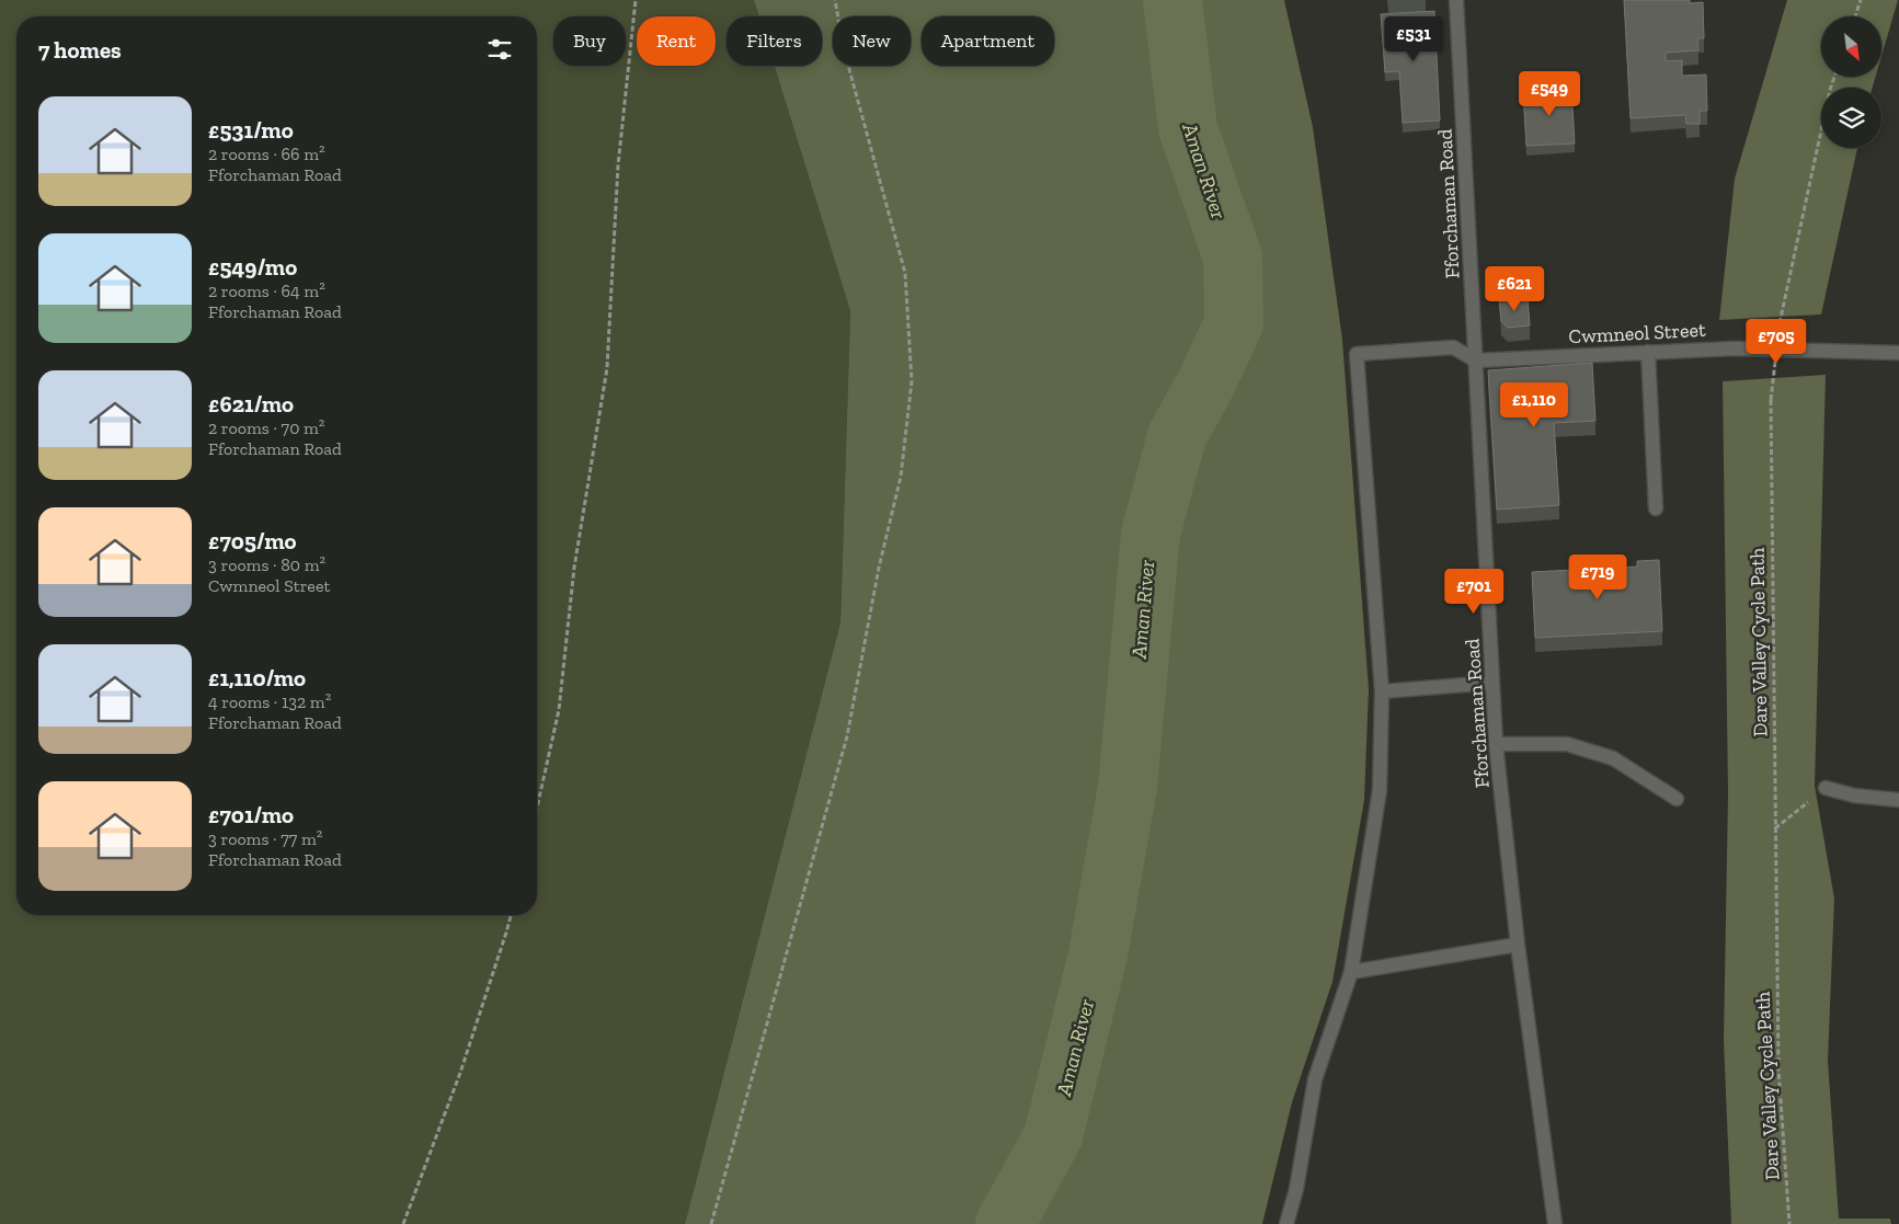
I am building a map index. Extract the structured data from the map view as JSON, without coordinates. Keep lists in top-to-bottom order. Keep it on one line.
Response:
{"streets":{"street":["Fforchaman Road","Cwmneol Street"],"path":["Dare Valley Cycle Path"]},"crossings":[["Fforchaman Road","Cwmneol Street"]],"water":["Aman River"],"north":"bottom right","page":{"price":["£531","£549","£621","£705","£1,110","£719","£701"],"chip":["Buy","Rent","Filters","New","Apartment"],"heading":"7 homes","list":[{"name":"£531/mo","note":"2 rooms · 66 m² · Fforchaman Road"},{"name":"£549/mo","note":"2 rooms · 64 m² · Fforchaman Road"},{"name":"£621/mo","note":"2 rooms · 70 m² · Fforchaman Road"},{"name":"£705/mo","note":"3 rooms · 80 m² · Cwmneol Street"},{"name":"£1,110/mo","note":"4 rooms · 132 m² · Fforchaman Road"},{"name":"£701/mo","note":"3 rooms · 77 m² · Fforchaman Road"}]}}
